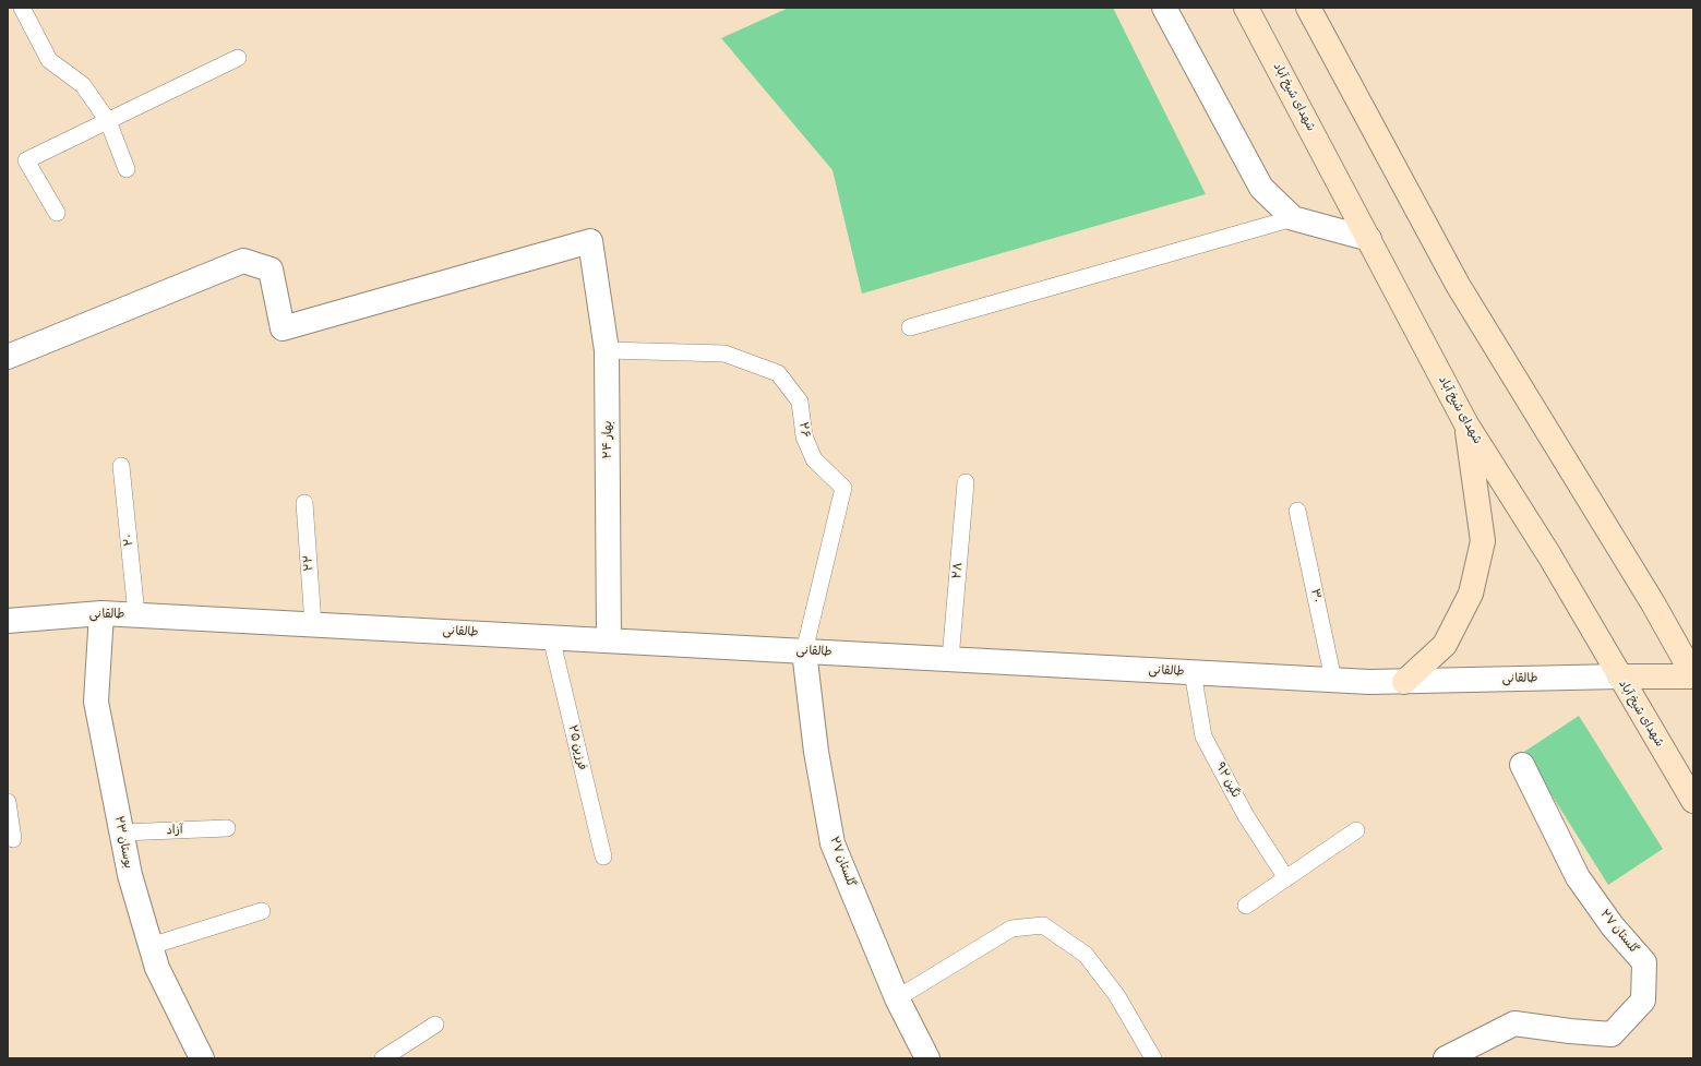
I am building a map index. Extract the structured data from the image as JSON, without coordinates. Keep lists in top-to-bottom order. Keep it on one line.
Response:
{"streets":{"main road":["شهدای شیخ آباد"],"street":["بهار ۲۴","طالقانی","بوستان ۲۳","گلستان ۲۷"],"lane":["۲۶","۲۰","۲۲","۲۸","۳۰","فرزین ۲۵","نگین ۹۲","آزاد"]},"crossings":[["شهدای شیخ آباد","طالقانی"],["۲۶","بهار ۲۴"],["۲۶","طالقانی"],["۲۶","گلستان ۲۷"],["بهار ۲۴","طالقانی"],["۲۰","طالقانی"],["۲۲","طالقانی"],["۲۸","طالقانی"],["۳۰","طالقانی"],["طالقانی","فرزین ۲۵"],["طالقانی","نگین ۹۲"],["طالقانی","بوستان ۲۳"],["طالقانی","گلستان ۲۷"],["آزاد","بوستان ۲۳"]]}
